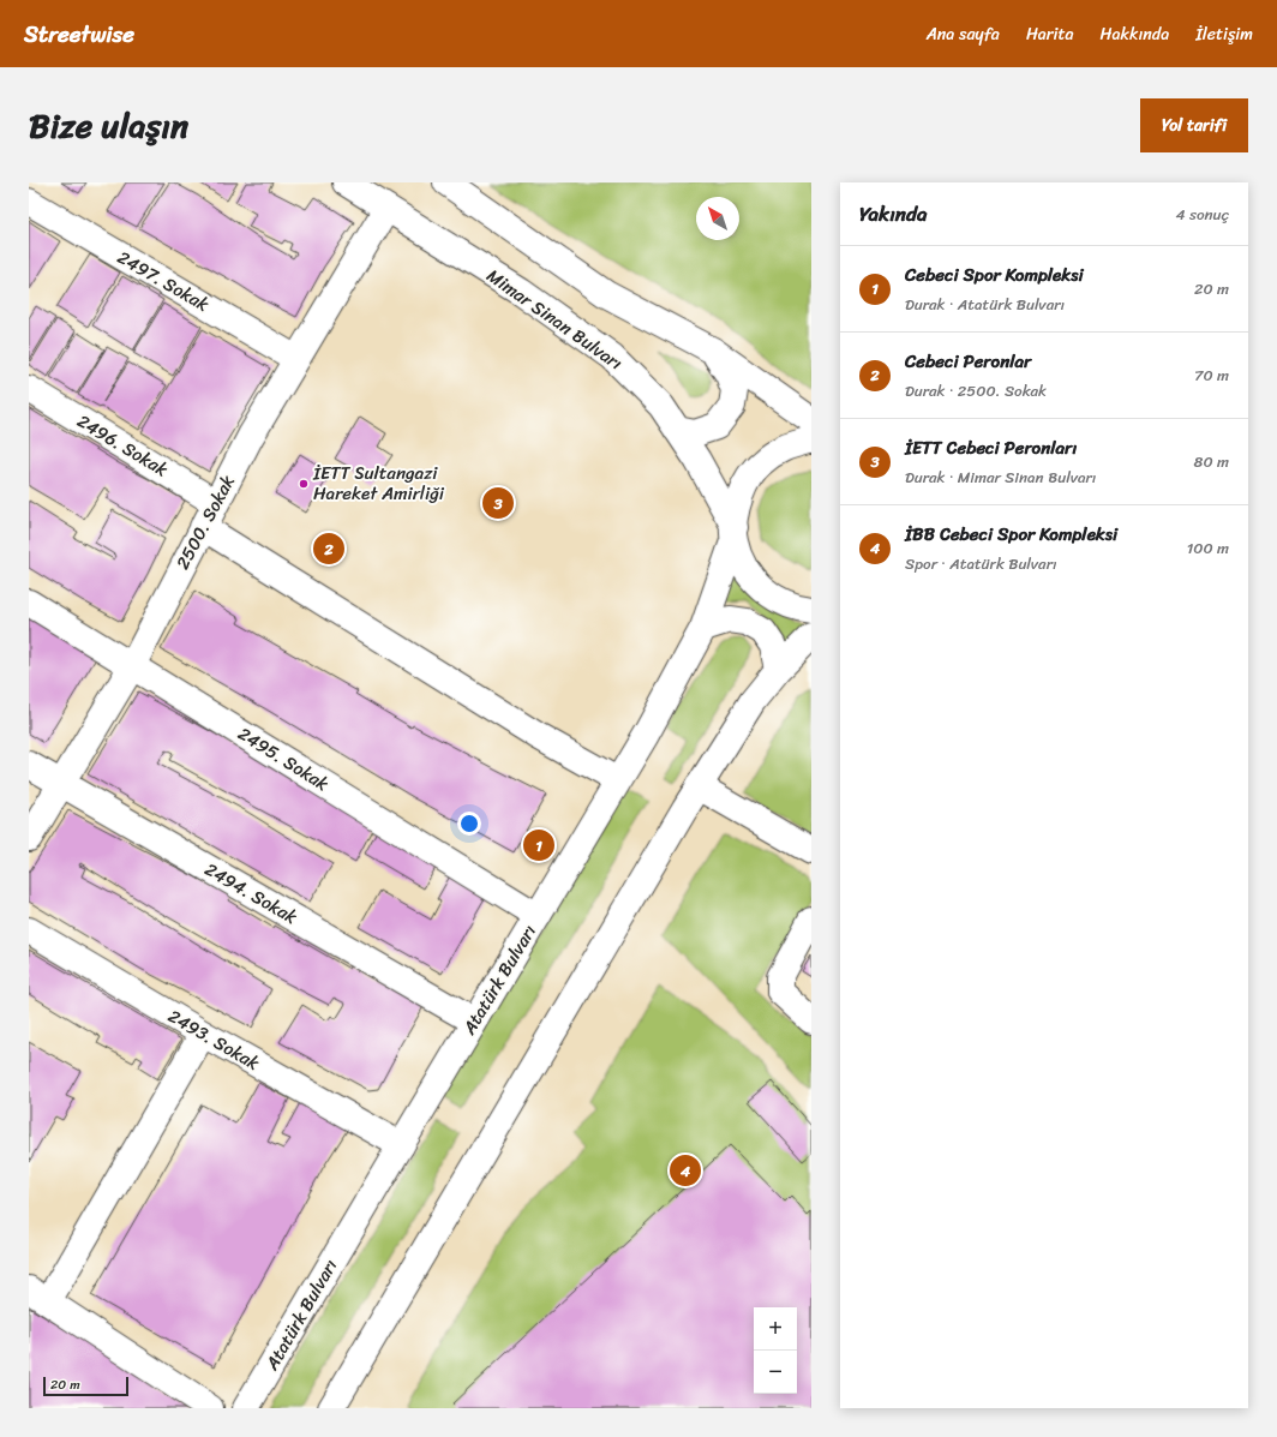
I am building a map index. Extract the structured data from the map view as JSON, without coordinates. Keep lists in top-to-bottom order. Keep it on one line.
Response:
{"streets":{"street":["2497. Sokak","Mimar Sinan Bulvarı","2496. Sokak","2500. Sokak","2495. Sokak","2494. Sokak","Atatürk Bulvarı","2493. Sokak"]},"crossings":[["2497. Sokak","2500. Sokak"],["Mimar Sinan Bulvarı","2500. Sokak"],["Mimar Sinan Bulvarı","Atatürk Bulvarı"],["2496. Sokak","2500. Sokak"],["2500. Sokak","2495. Sokak"],["2500. Sokak","2494. Sokak"],["2495. Sokak","Atatürk Bulvarı"],["2494. Sokak","Atatürk Bulvarı"],["Atatürk Bulvarı","2493. Sokak"]],"places":["İETT Sultangazi Hareket Amirliği"],"scale_bar":"20 m","north":"top left","page":{"header":"Streetwise","nav":["Ana sayfa","Harita","Hakkında","İletişim"],"title":"Bize ulaşın","buttons":"Yol tarifi","heading":["Yakında","4 sonuç"],"list":[{"mark":"1","name":"Cebeci Spor Kompleksi","note":"Durak · Atatürk Bulvarı","value":"20 m"},{"mark":"2","name":"Cebeci Peronlar","note":"Durak · 2500. Sokak","value":"70 m"},{"mark":"3","name":"İETT Cebeci Peronları","note":"Durak · Mimar Sinan Bulvarı","value":"80 m"},{"mark":"4","name":"İBB Cebeci Spor Kompleksi","note":"Spor · Atatürk Bulvarı","value":"100 m"}],"pins":["3","2","1","4"],"map_buttons":["+","−"],"scale":"20 m"}}
